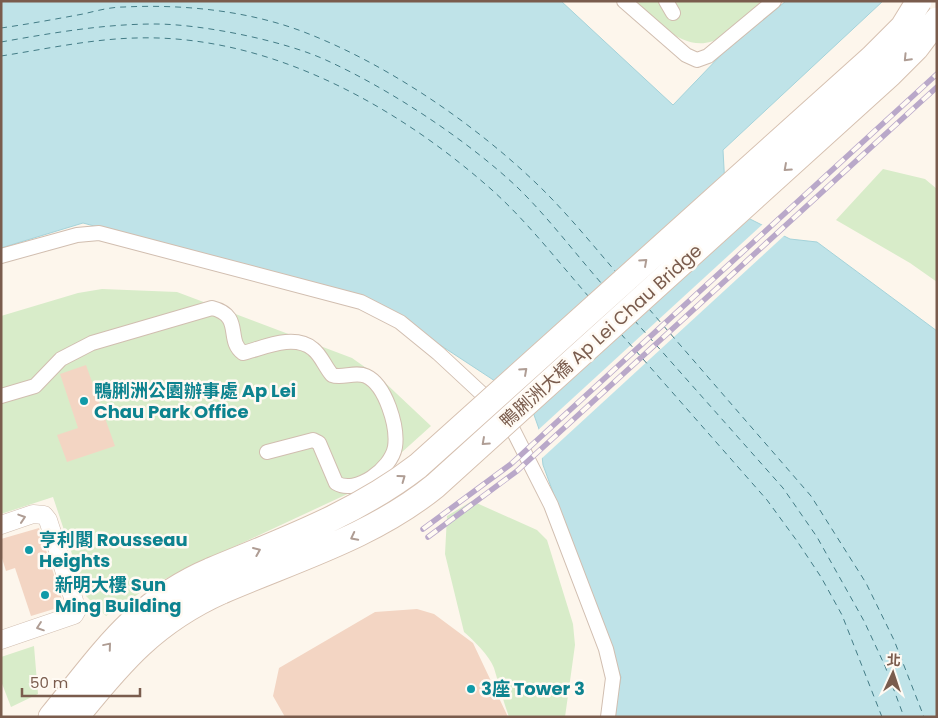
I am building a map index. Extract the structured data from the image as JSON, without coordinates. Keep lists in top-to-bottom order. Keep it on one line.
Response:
{"streets":{"main road":["鴨脷洲大橋 Ap Lei Chau Bridge"]},"places":["鴨脷洲公園辦事處 Ap Lei Chau Park Office","亨利閣 Rousseau Heights","新明大樓 Sun Ming Building","3座 Tower 3"],"scale_bar":"50 m","north":"top"}
